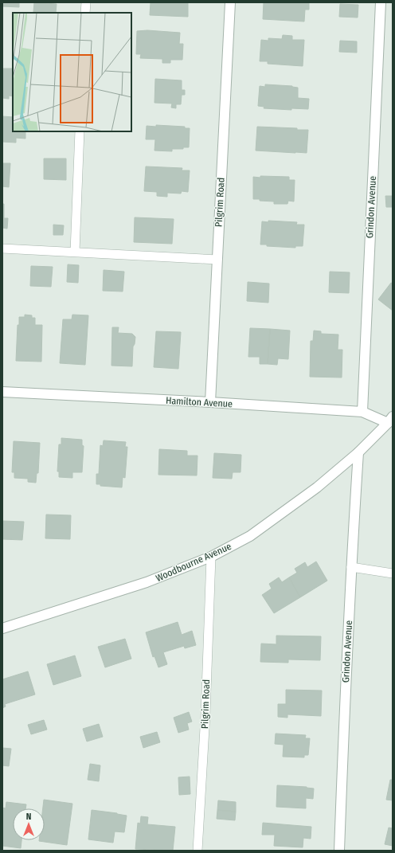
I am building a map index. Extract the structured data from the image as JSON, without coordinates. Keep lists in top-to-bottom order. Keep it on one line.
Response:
{"streets":{"street":["Pilgrim Road","Grindon Avenue","Hamilton Avenue","Woodbourne Avenue"]},"crossings":[["Pilgrim Road","Hamilton Avenue"],["Pilgrim Road","Woodbourne Avenue"],["Grindon Avenue","Hamilton Avenue"],["Grindon Avenue","Woodbourne Avenue"],["Hamilton Avenue","Woodbourne Avenue"]],"north":"top"}
